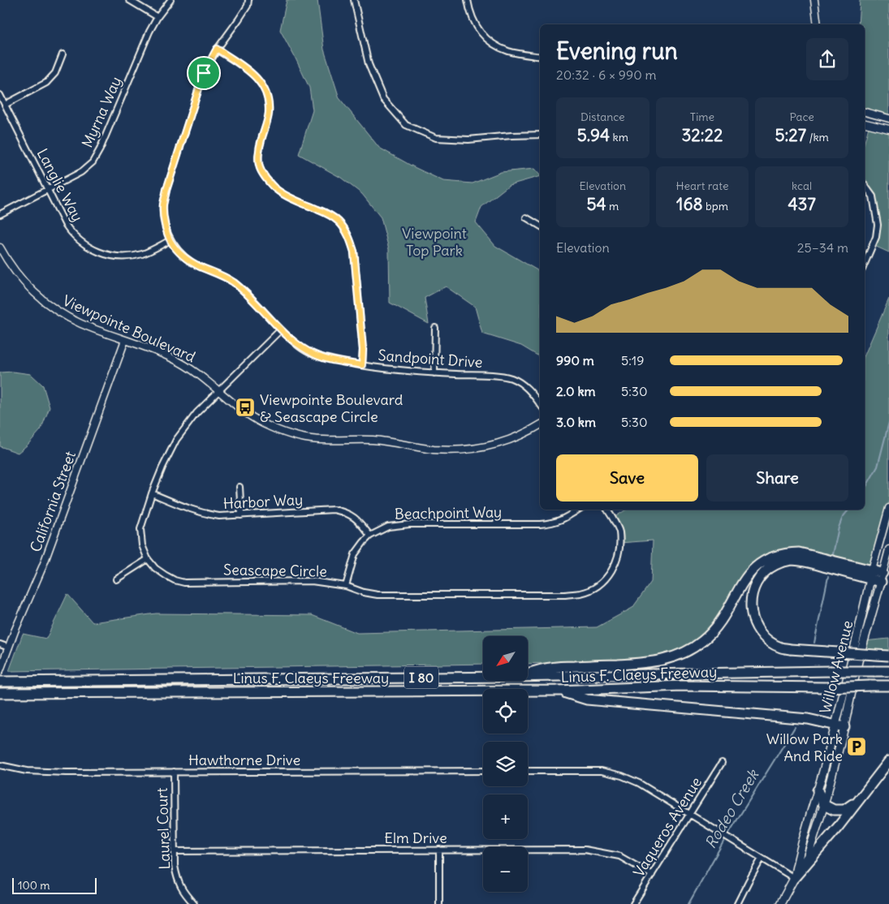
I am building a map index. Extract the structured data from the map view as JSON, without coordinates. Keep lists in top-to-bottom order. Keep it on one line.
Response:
{"streets":{"highway":["Linus F. Claeys Freeway","I 80"],"main road":["Willow Avenue"],"street":["Myrna Way","Langlie Way","Viewpointe Boulevard","Sandpoint Drive","California Street","Harbor Way","Beachpoint Way","Seascape Circle","Hawthorne Drive","Vaqueros Avenue","Laurel Court","Elm Drive"]},"crossings":[["Myrna Way","Langlie Way"],["Langlie Way","Sandpoint Drive"],["Viewpointe Boulevard","California Street"],["Viewpointe Boulevard","Seascape Circle"],["Sandpoint Drive","Seascape Circle"],["Harbor Way","Beachpoint Way"],["Harbor Way","Seascape Circle"],["Beachpoint Way","Seascape Circle"],["Hawthorne Drive","Laurel Court"],["Vaqueros Avenue","Elm Drive"],["Laurel Court","Elm Drive"]],"water":["Rodeo Creek"],"parks":["Viewpoint Top Park"],"places":{"bus stop":["Viewpointe Boulevard & Seascape Circle"],"parking":["Willow Park And Ride"]},"scale_bar":"100 m","north":"bottom left","page":{"heading":["Evening run","20:32 · 6 × 990 m"],"stats":[["Distance","5.94 km"],["Time","32:22"],["Pace","5:27 /km"],["Elevation","54 m"],["Heart rate","168 bpm"],["kcal","437"]],"chart":["Elevation","25–34 m"],"list":[{"name":"990 m","note":"5:19"},{"name":"2.0 km","note":"5:30"},{"name":"3.0 km","note":"5:30"}],"buttons":["Save","Share"],"map_buttons":["+","−"],"scale":"100 m"}}
